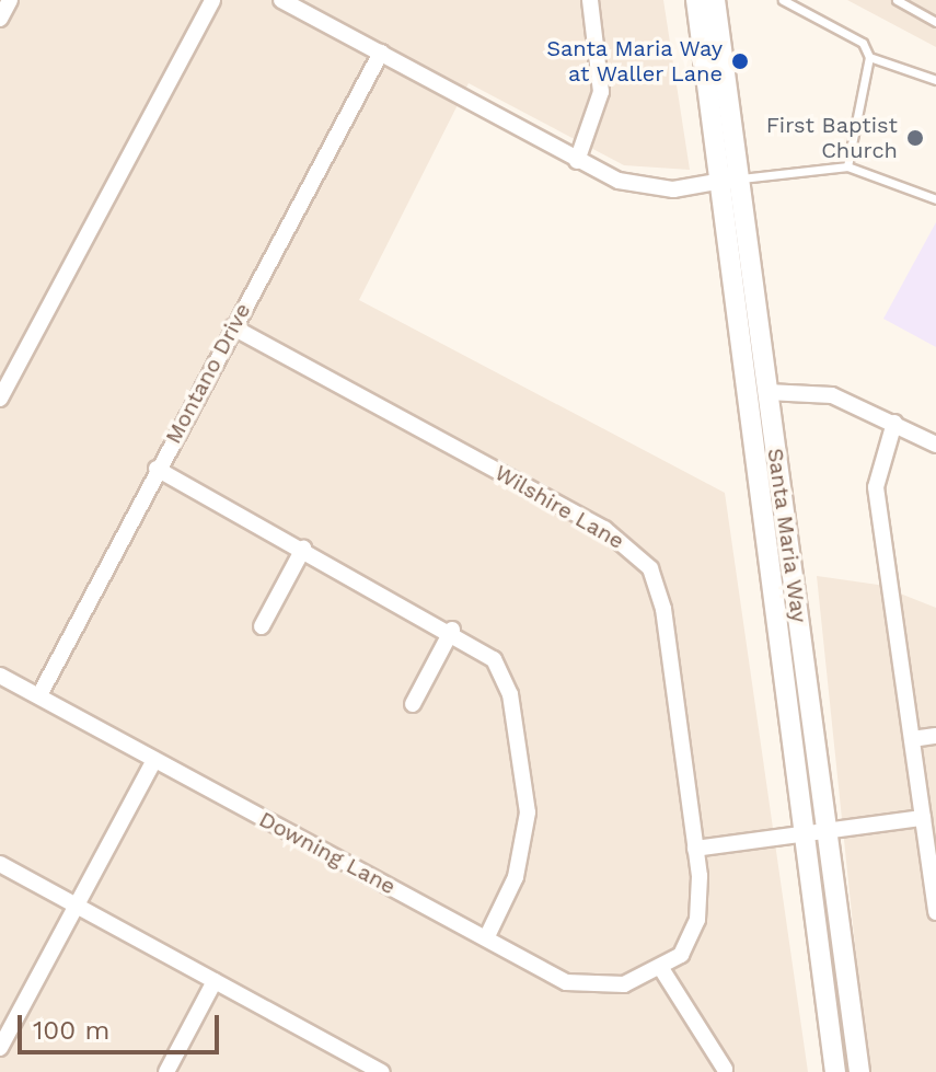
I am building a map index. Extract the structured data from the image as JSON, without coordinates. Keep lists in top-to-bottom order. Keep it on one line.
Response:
{"streets":{"main road":["Santa Maria Way"],"street":["Montano Drive","Wilshire Lane","Downing Lane"]},"crossings":[["Montano Drive","Wilshire Lane"],["Montano Drive","Downing Lane"],["Wilshire Lane","Downing Lane"]],"places":["Santa Maria Way at Waller Lane","First Baptist Church"],"scale_bar":"100 m"}
